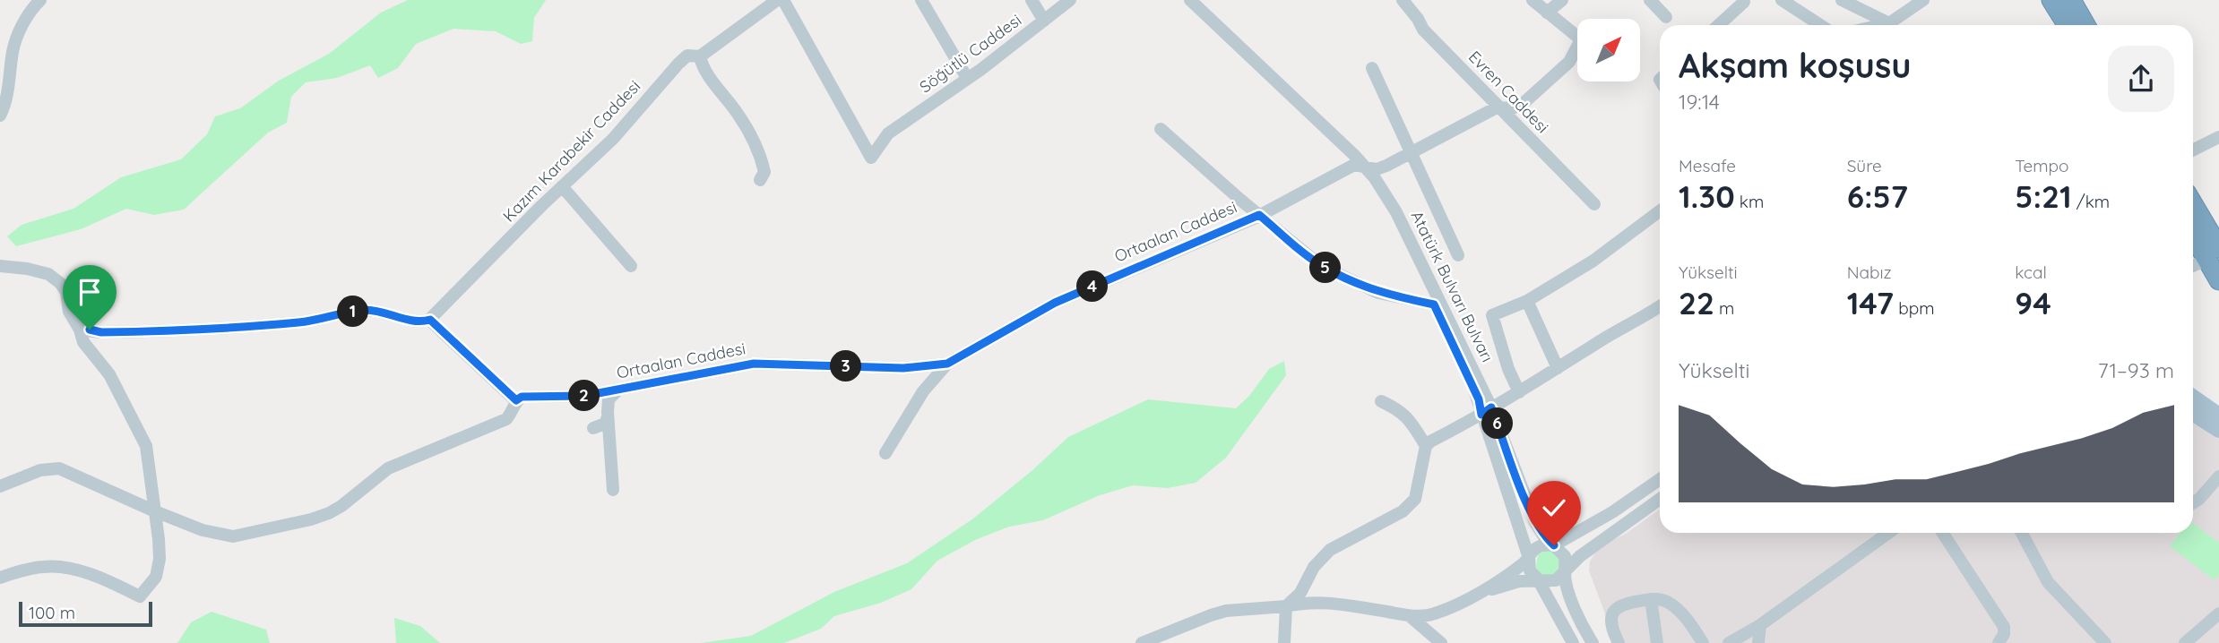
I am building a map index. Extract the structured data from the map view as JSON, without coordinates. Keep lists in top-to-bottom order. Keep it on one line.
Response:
{"streets":{"street":["Söğütlü Caddesi","Evren Caddesi","Kazım Karabekir Caddesi","Ortaalan Caddesi","Atatürk Bulvarı Bulvarı"]},"crossings":[["Evren Caddesi","Ortaalan Caddesi"],["Ortaalan Caddesi","Atatürk Bulvarı Bulvarı"]],"scale_bar":"100 m","north":"top right","page":{"heading":["Akşam koşusu","19:14"],"stats":[["Mesafe","1.30 km"],["Süre","6:57"],["Tempo","5:21 /km"],["Yükselti","22 m"],["Nabız","147 bpm"],["kcal","94"]],"pins":["5","4","1","3","2","6"],"chart":["Yükselti","71–93 m"],"scale":"100 m"}}
